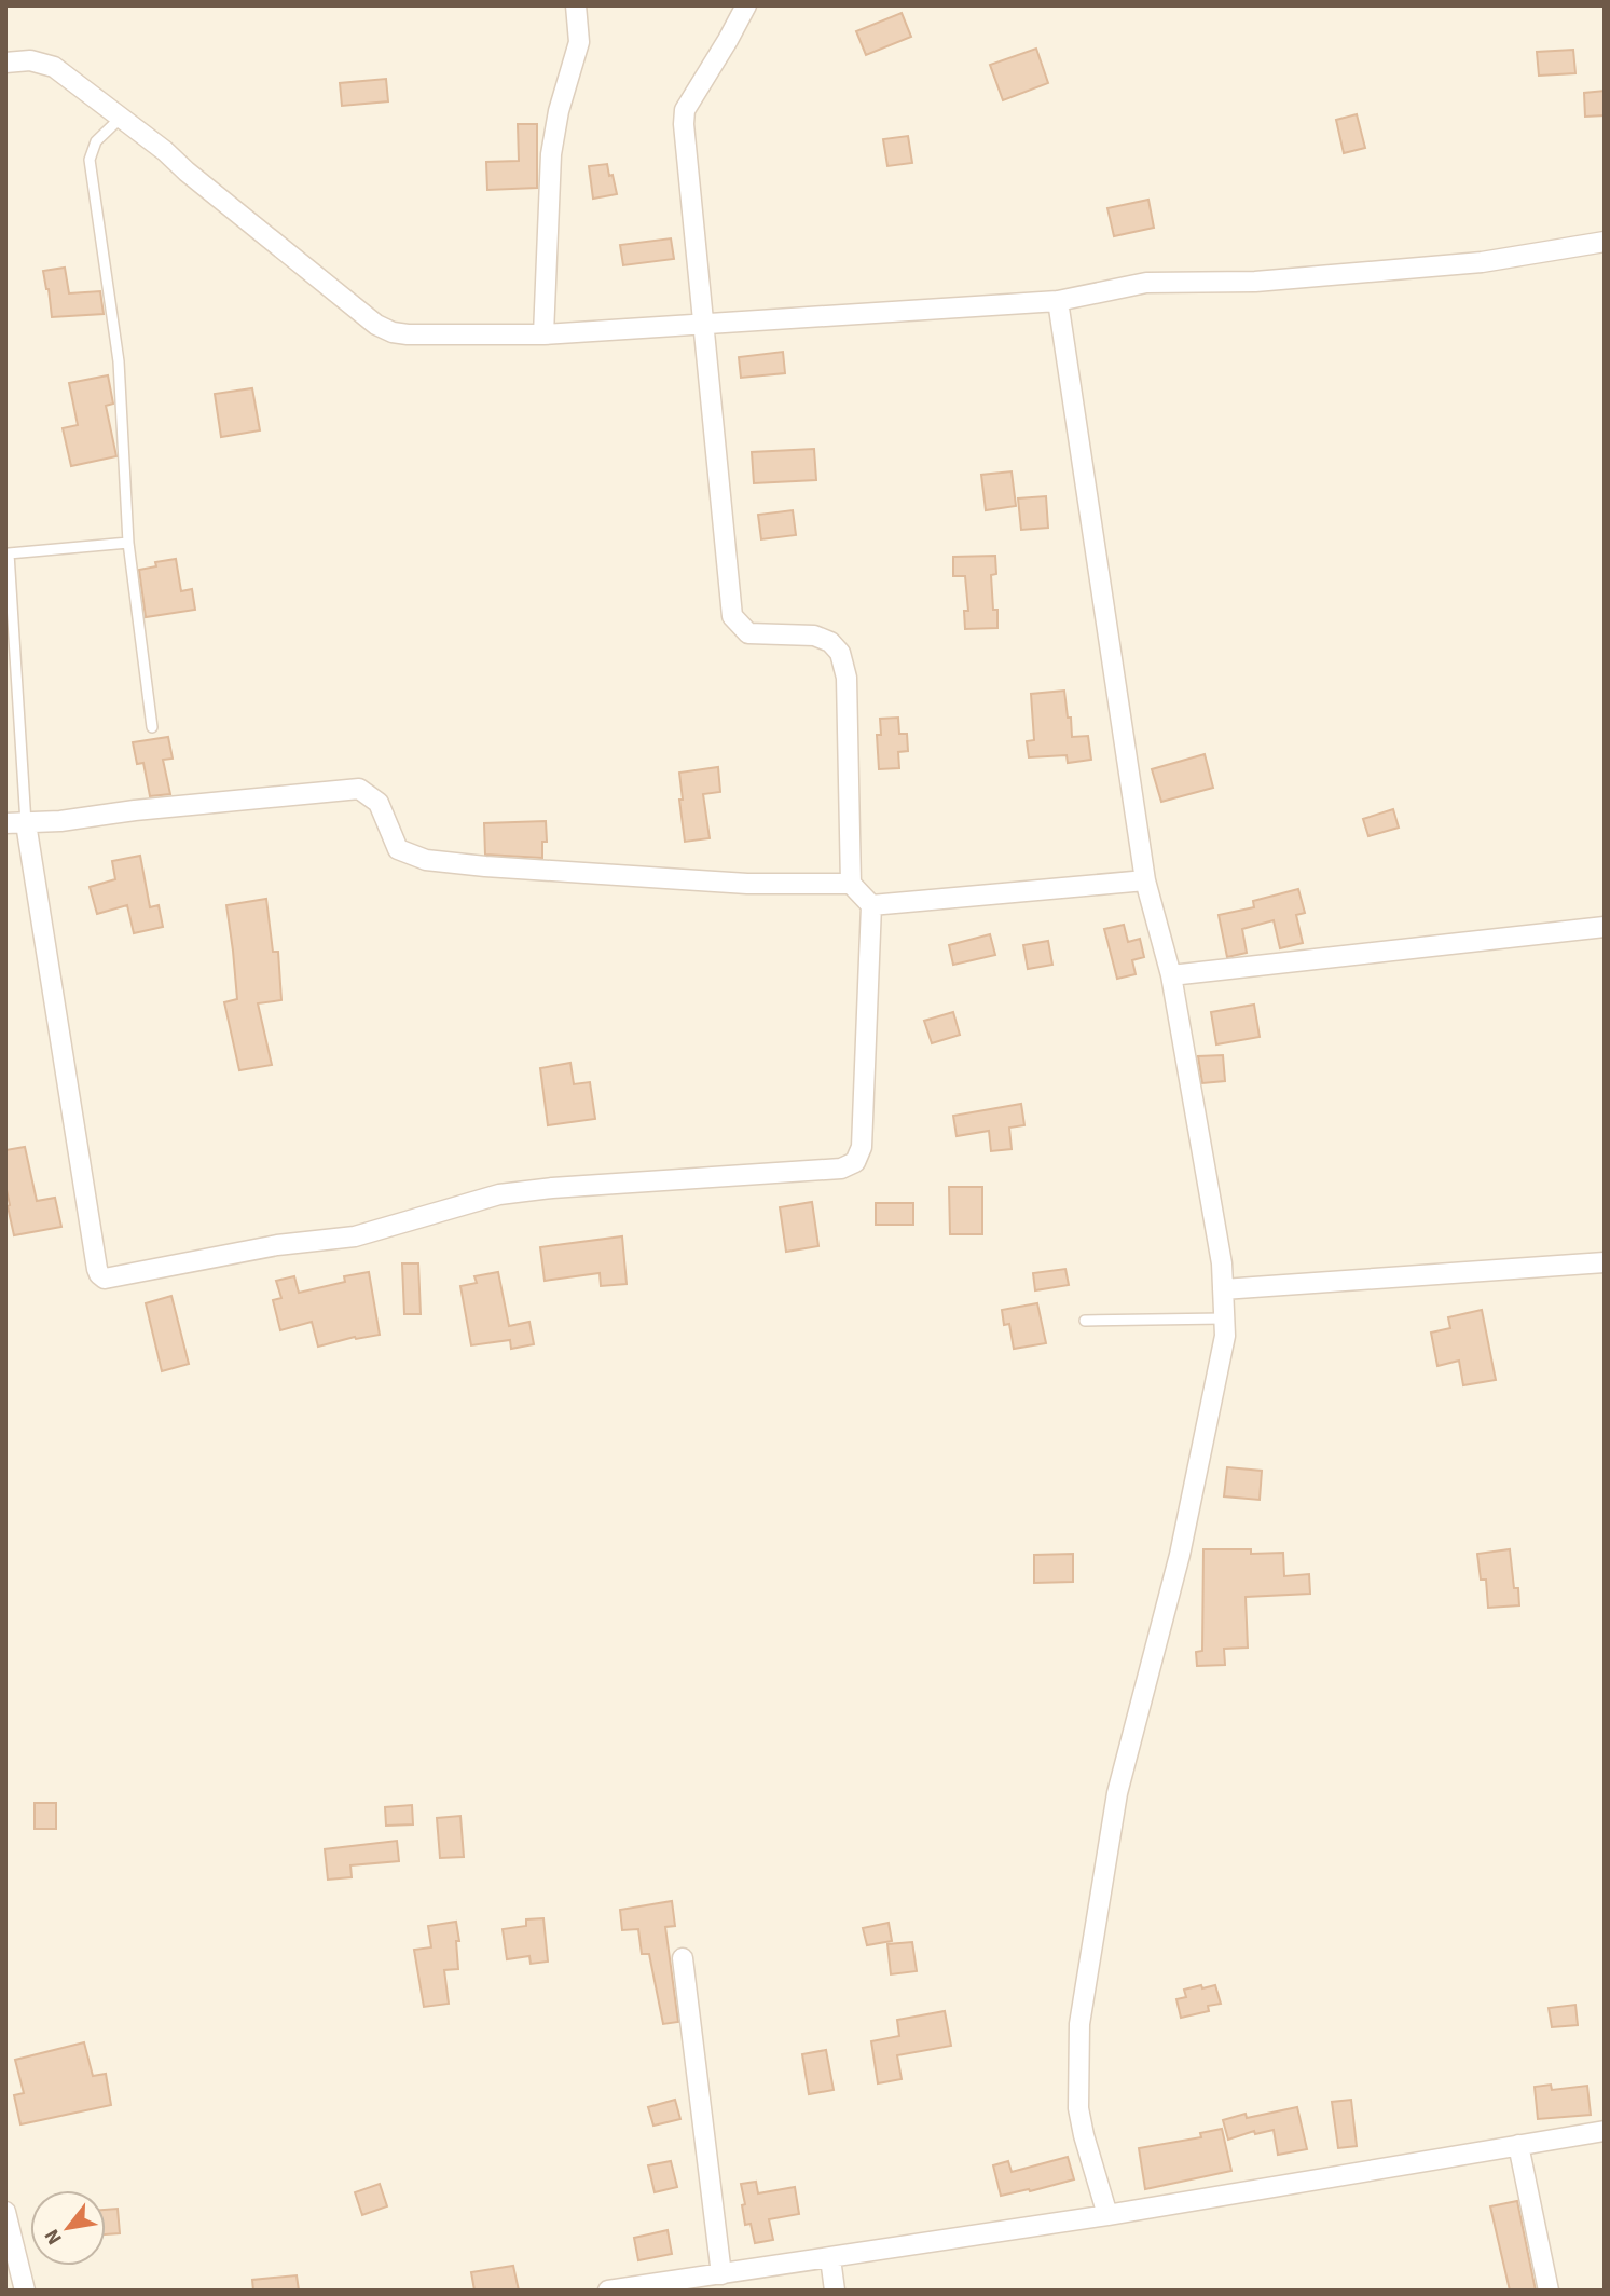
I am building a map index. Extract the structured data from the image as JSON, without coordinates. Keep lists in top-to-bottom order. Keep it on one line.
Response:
{"north":"bottom left"}
